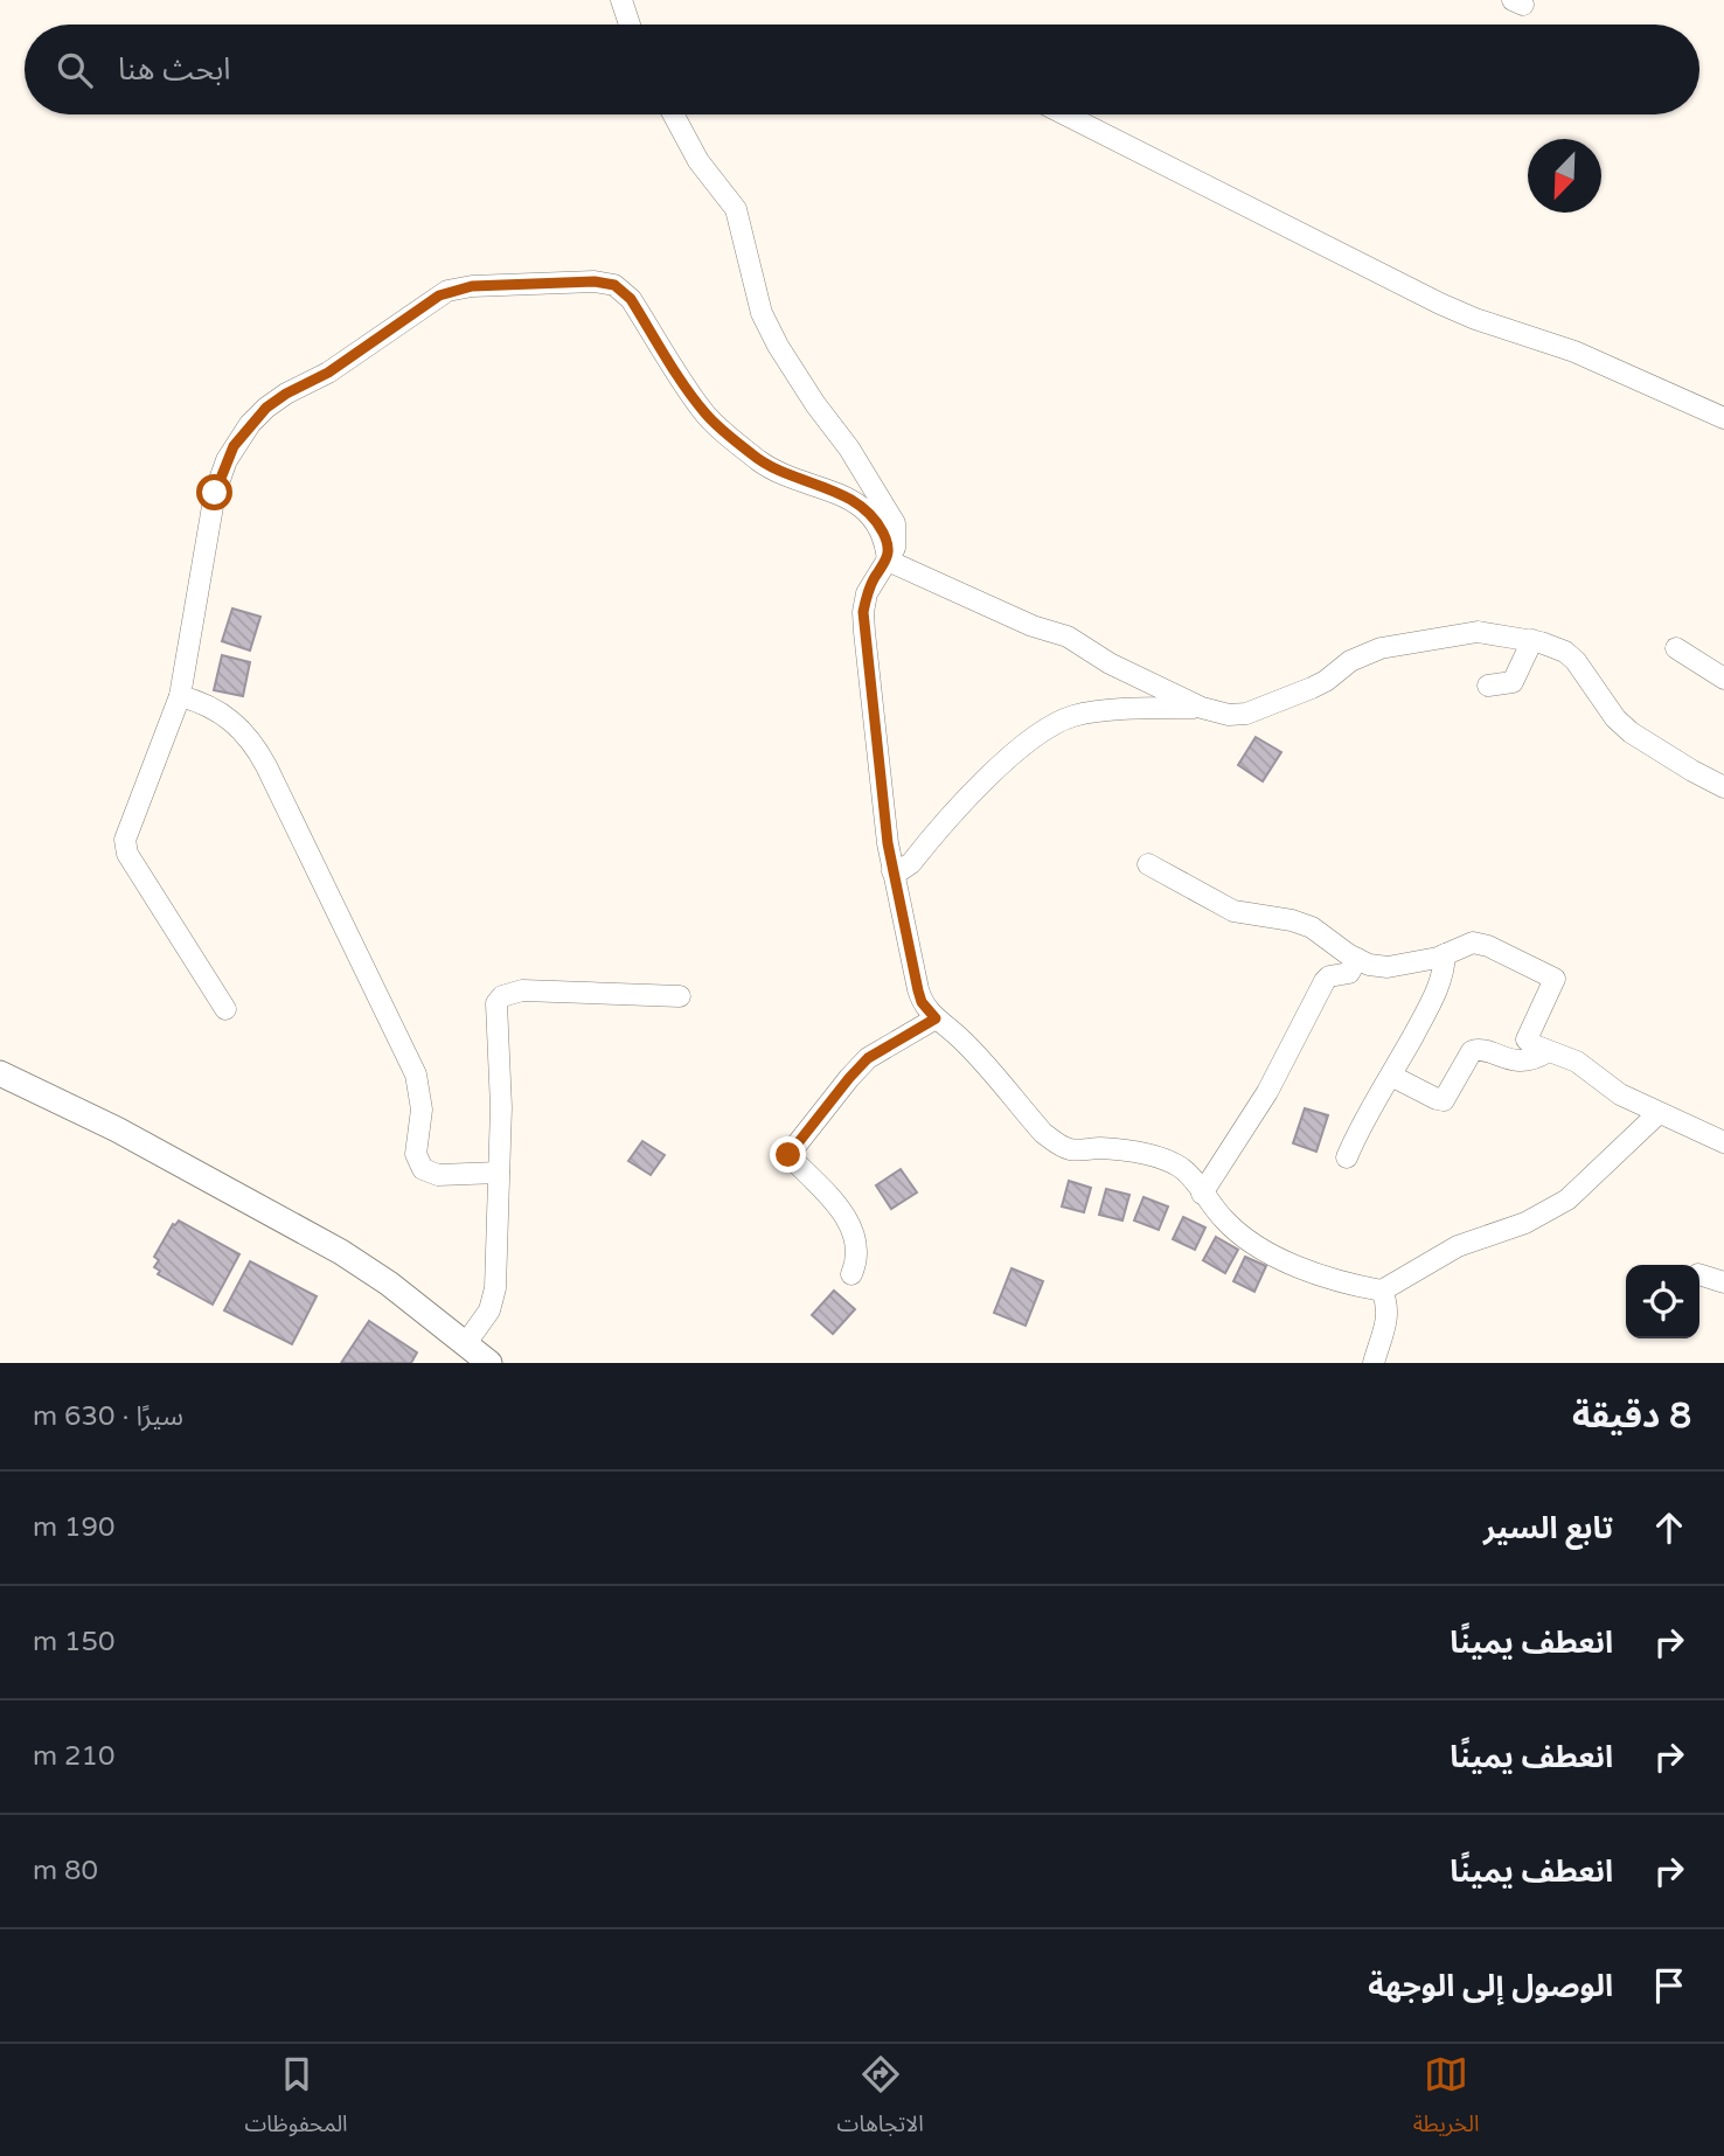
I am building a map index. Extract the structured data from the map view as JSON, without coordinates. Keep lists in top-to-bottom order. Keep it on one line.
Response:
{"north":"bottom left","page":{"search":"ابحث هنا","heading":["8 دقيقة","سيرًا · 630 m"],"list":[["تابع السير","190 m"],["انعطف يمينًا","150 m"],["انعطف يمينًا","210 m"],["انعطف يمينًا","80 m"],"الوصول إلى الوجهة"],"nav":["الخريطة","الاتجاهات","المحفوظات"]}}
